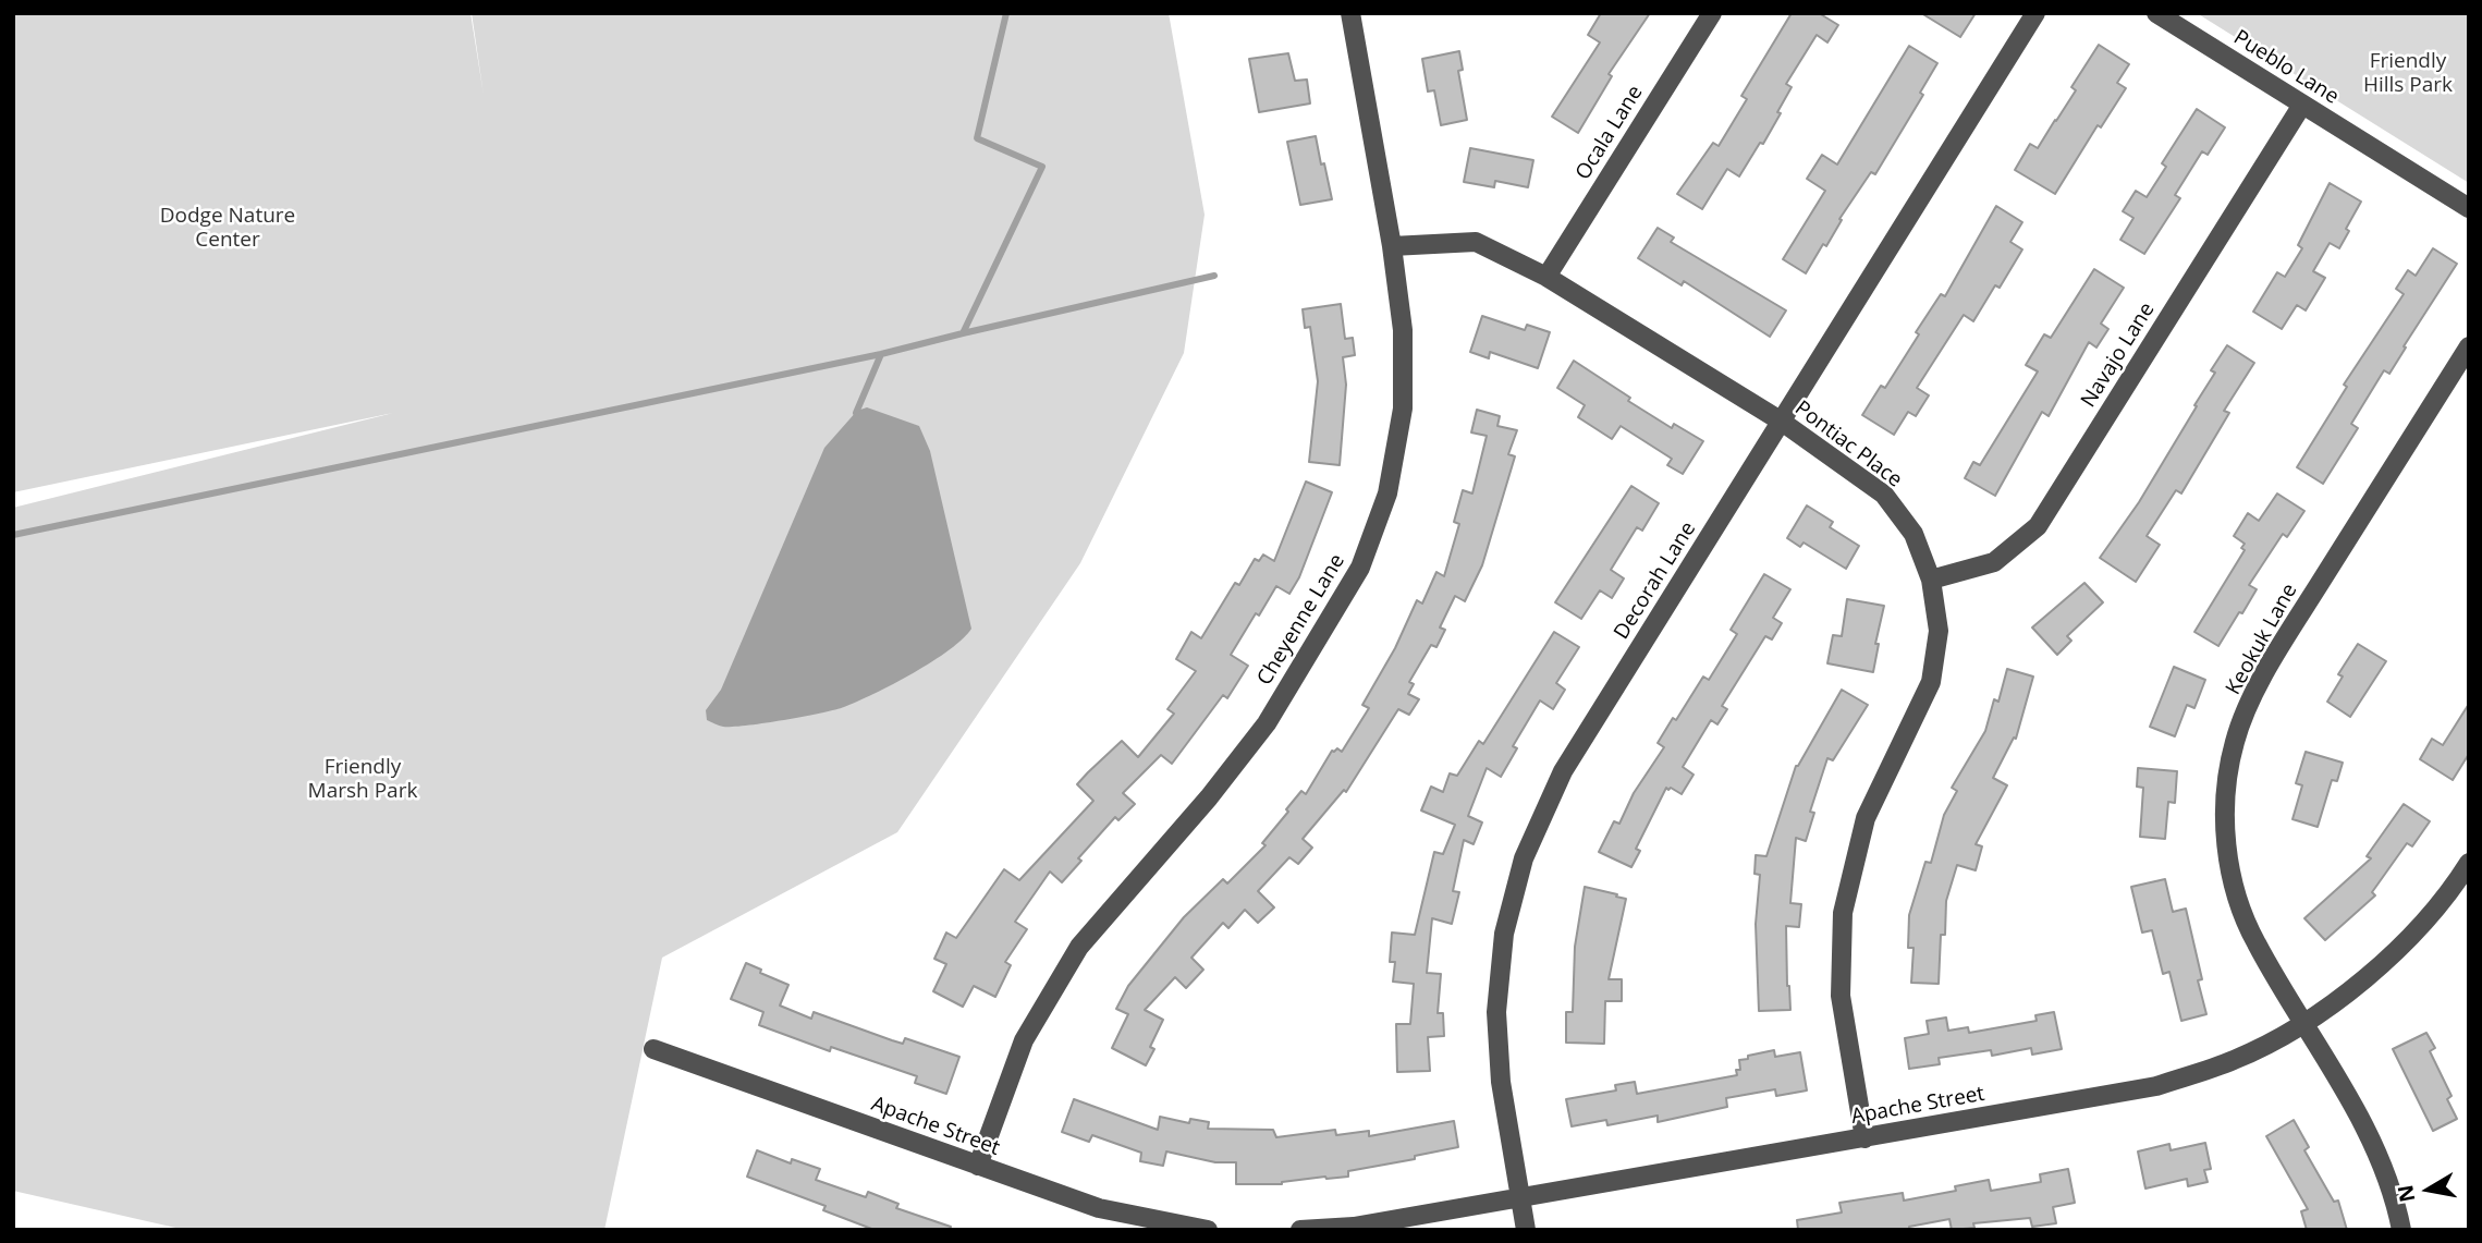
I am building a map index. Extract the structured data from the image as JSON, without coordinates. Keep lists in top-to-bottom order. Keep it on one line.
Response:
{"streets":{"street":["Pueblo Lane","Ocala Lane","Navajo Lane","Pontiac Place","Decorah Lane","Cheyenne Lane","Keokuk Lane","Apache Street"]},"crossings":[["Pueblo Lane","Navajo Lane"],["Ocala Lane","Pontiac Place"],["Navajo Lane","Pontiac Place"],["Pontiac Place","Decorah Lane"],["Pontiac Place","Cheyenne Lane"],["Pontiac Place","Apache Street"],["Decorah Lane","Apache Street"],["Cheyenne Lane","Apache Street"],["Keokuk Lane","Apache Street"]],"parks":["Friendly Hills Park","Dodge Nature Center","Friendly Marsh Park"],"north":"left"}
